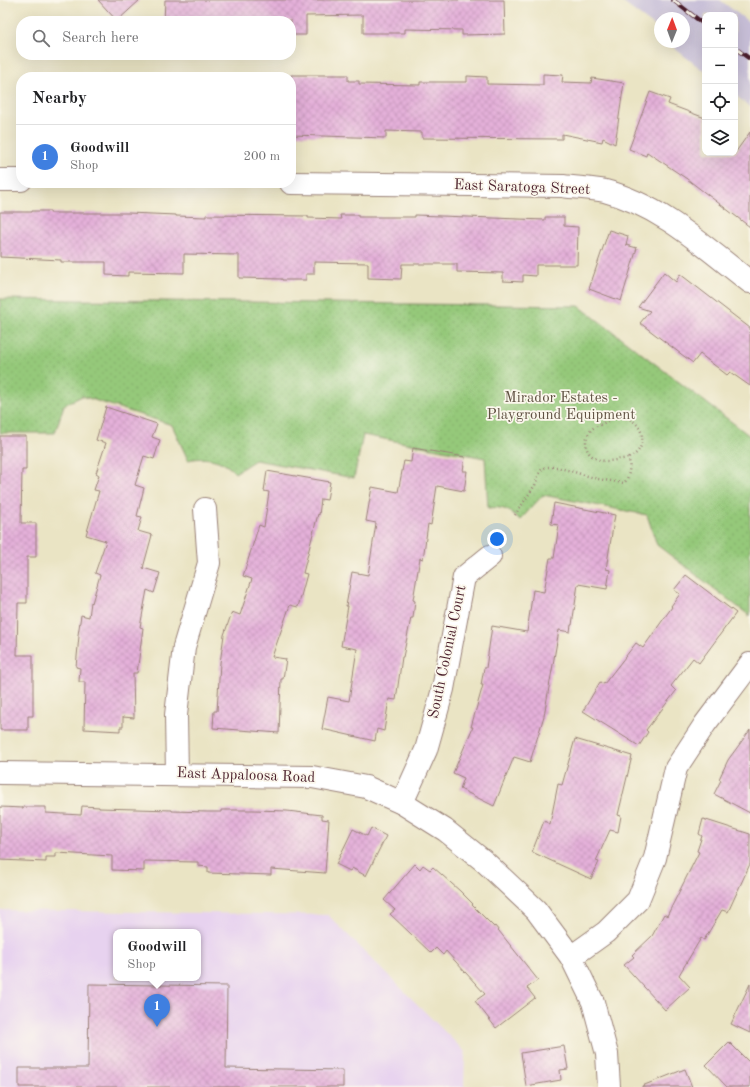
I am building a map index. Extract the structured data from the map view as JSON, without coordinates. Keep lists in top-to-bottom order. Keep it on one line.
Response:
{"streets":{"street":["East Saratoga Street","South Colonial Court","East Appaloosa Road"]},"crossings":[["South Colonial Court","East Appaloosa Road"]],"parks":["Mirador Estates - Playground Equipment"],"north":"top","page":{"map_buttons":["+","−"],"search":"Search here","heading":"Nearby","list":[{"mark":"1","name":"Goodwill","note":"Shop","value":"200 m"}],"popup":["Goodwill","Shop"],"pins":"1"}}
